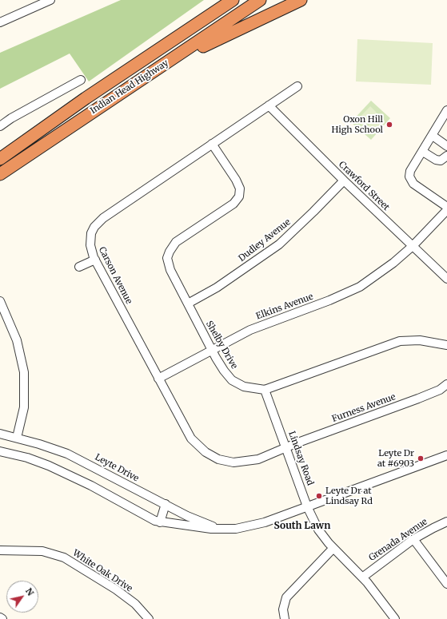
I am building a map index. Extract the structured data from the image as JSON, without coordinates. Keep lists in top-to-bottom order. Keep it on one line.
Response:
{"streets":{"highway":["Indian Head Highway"],"street":["Crawford Street","Dudley Avenue","Carson Avenue","Elkins Avenue","Shelby Drive","Furness Avenue","Lindsay Road","Leyte Drive","Grenada Avenue","White Oak Drive"]},"crossings":[["Crawford Street","Dudley Avenue"],["Crawford Street","Carson Avenue"],["Crawford Street","Elkins Avenue"],["Dudley Avenue","Shelby Drive"],["Carson Avenue","Elkins Avenue"],["Carson Avenue","Shelby Drive"],["Carson Avenue","Furness Avenue"],["Carson Avenue","Lindsay Road"],["Elkins Avenue","Shelby Drive"],["Shelby Drive","Lindsay Road"],["Furness Avenue","Lindsay Road"],["Lindsay Road","Leyte Drive"],["Lindsay Road","Grenada Avenue"]],"districts":["South Lawn"],"places":["Oxon Hill High School","Leyte Dr at #6903","Leyte Dr at Lindsay Rd"],"north":"top right"}
